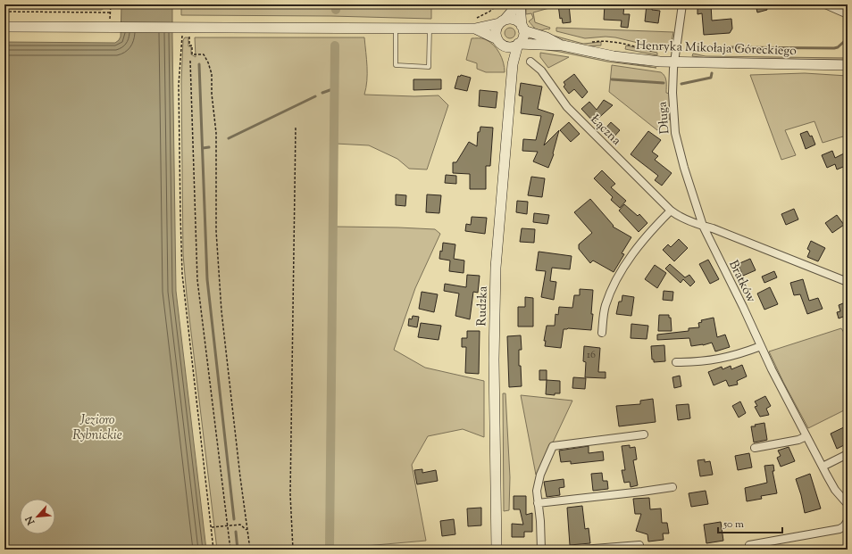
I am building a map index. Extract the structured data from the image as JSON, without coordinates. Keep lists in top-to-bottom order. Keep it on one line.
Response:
{"streets":{"main road":["Henryka Mikołaja Góreckiego","Rudzka"],"street":["Długa","Łączna","Bratków"]},"crossings":[["Henryka Mikołaja Góreckiego","Długa"],["Henryka Mikołaja Góreckiego","Rudzka"],["Długa","Łączna"],["Długa","Bratków"],["Łączna","Bratków"]],"water":["Jezioro Rybnickie"],"house_numbers":["16"],"scale_bar":"50 m","north":"bottom left"}
